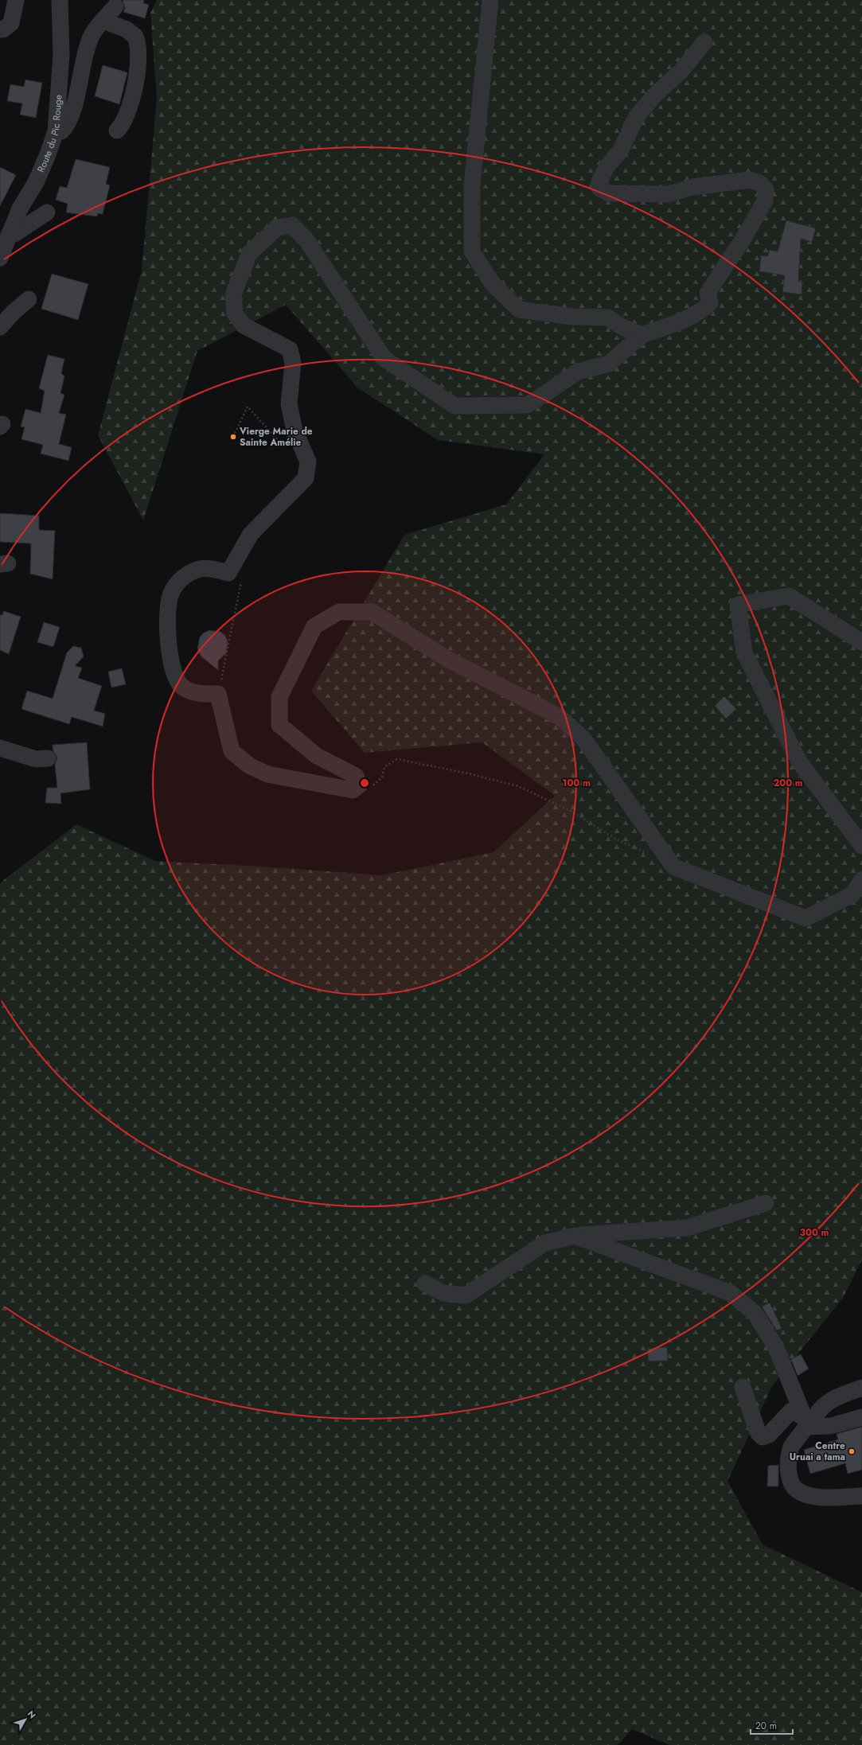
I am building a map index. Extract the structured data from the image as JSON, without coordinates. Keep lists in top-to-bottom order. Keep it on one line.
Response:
{"streets":{"street":["Route du Pic Rouge"]},"places":["Vierge Marie de Sainte Amélie","Centre Uruai a tama"],"scale_bar":"20 m","north":"top right","rings":["100 m","200 m","300 m"]}
